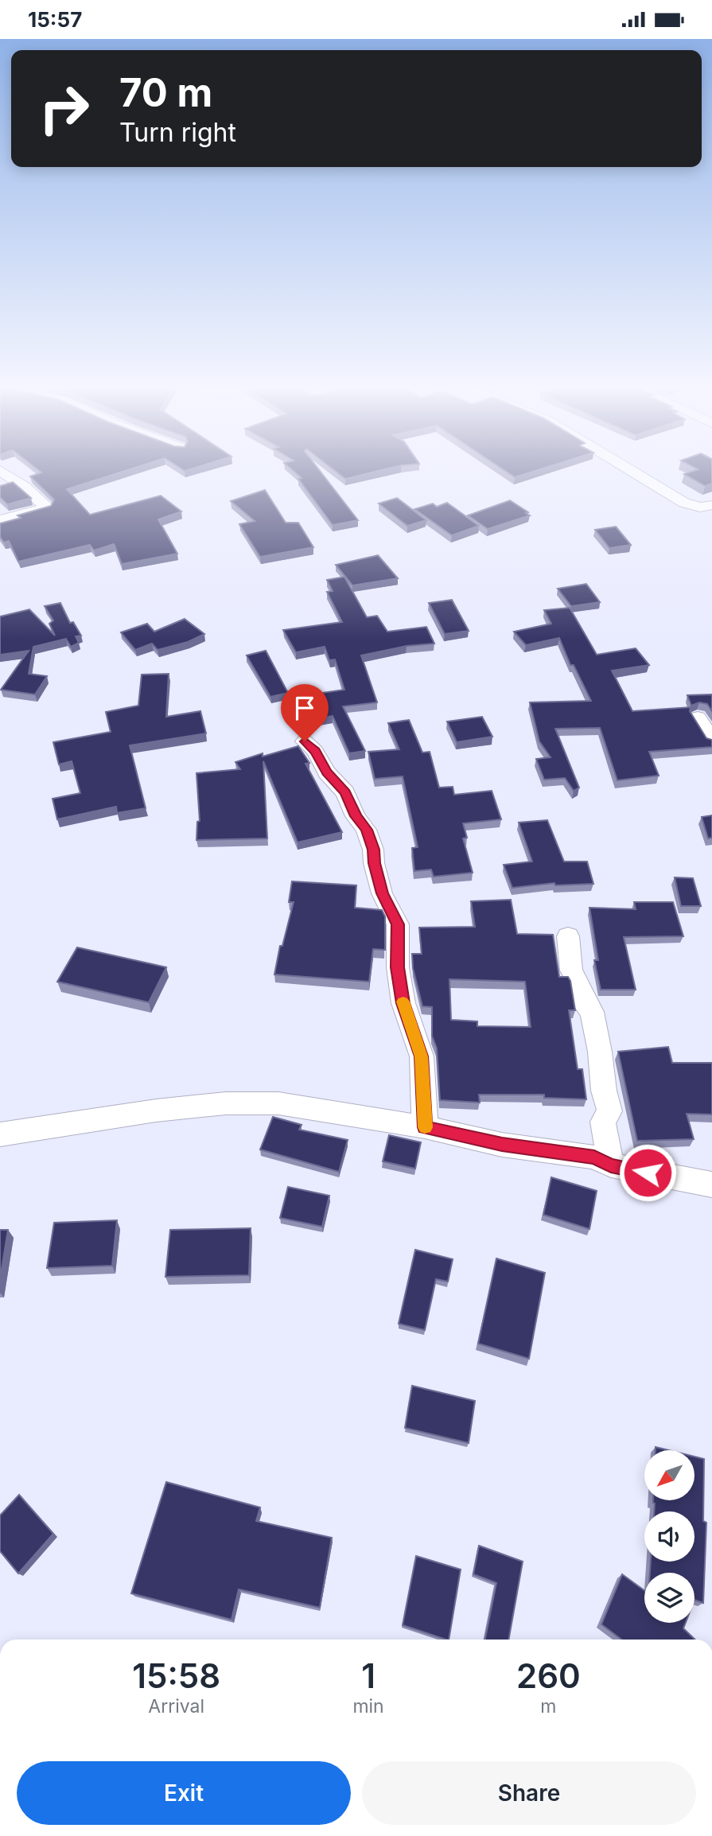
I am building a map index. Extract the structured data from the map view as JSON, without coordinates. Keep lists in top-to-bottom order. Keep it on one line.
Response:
{"north":"bottom left","page":{"status":"15:57","turn":["70 m","Turn right"],"eta":["15:58","Arrival","1","min","260","m"],"buttons":["Exit","Share"]}}
